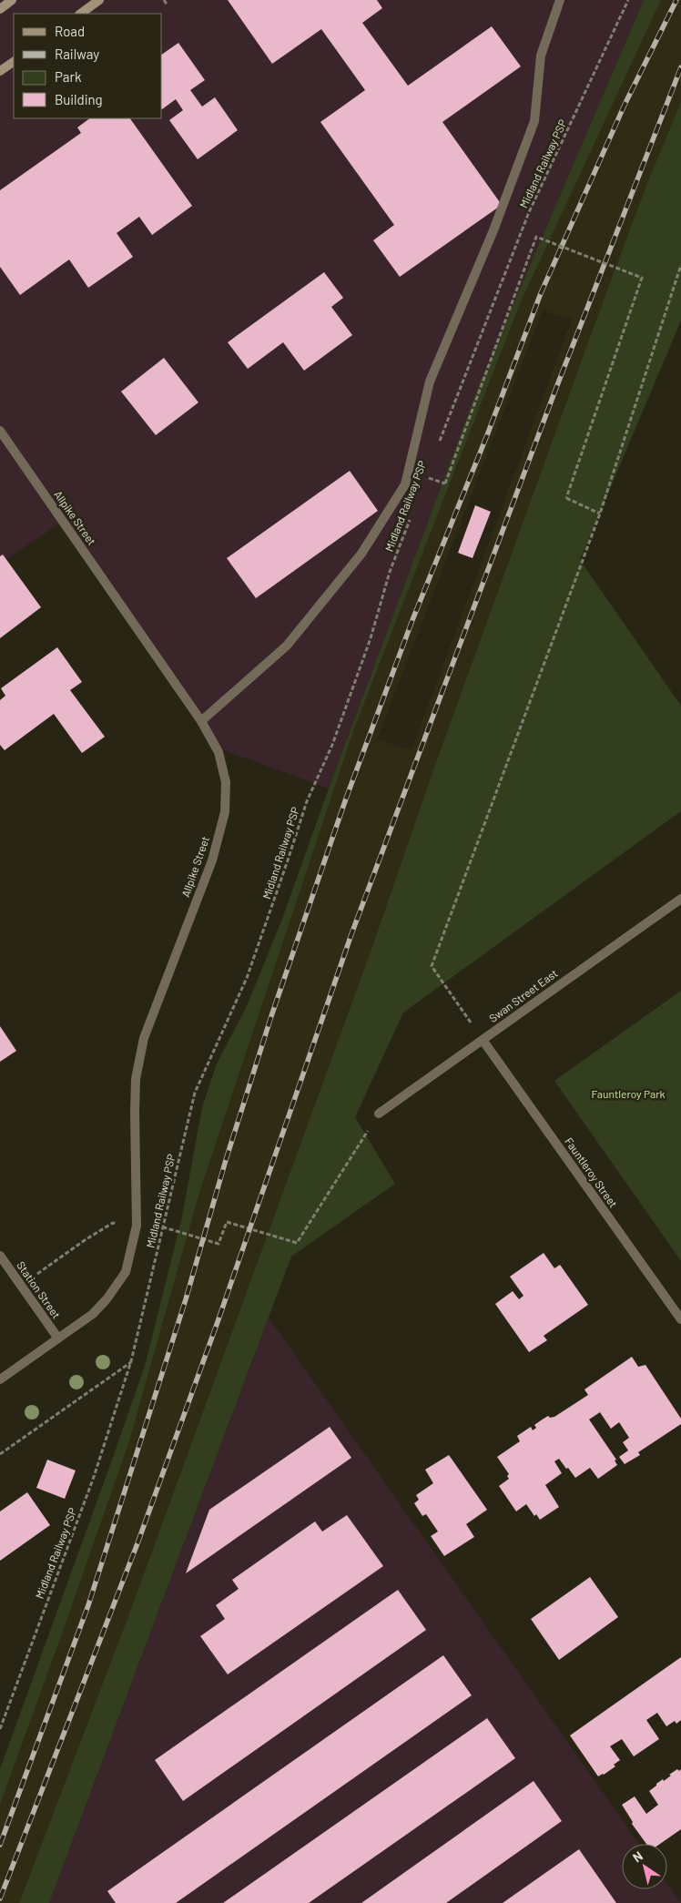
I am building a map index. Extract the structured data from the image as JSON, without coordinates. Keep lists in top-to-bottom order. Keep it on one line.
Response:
{"streets":{"street":["Allpike Street","Swan Street East","Fauntleroy Street","Station Street"],"path":["Midland Railway PSP"]},"crossings":[["Allpike Street","Station Street"],["Swan Street East","Fauntleroy Street"]],"parks":["Fauntleroy Park"],"legend":["Road","Railway","Park","Building"],"north":"top left"}
